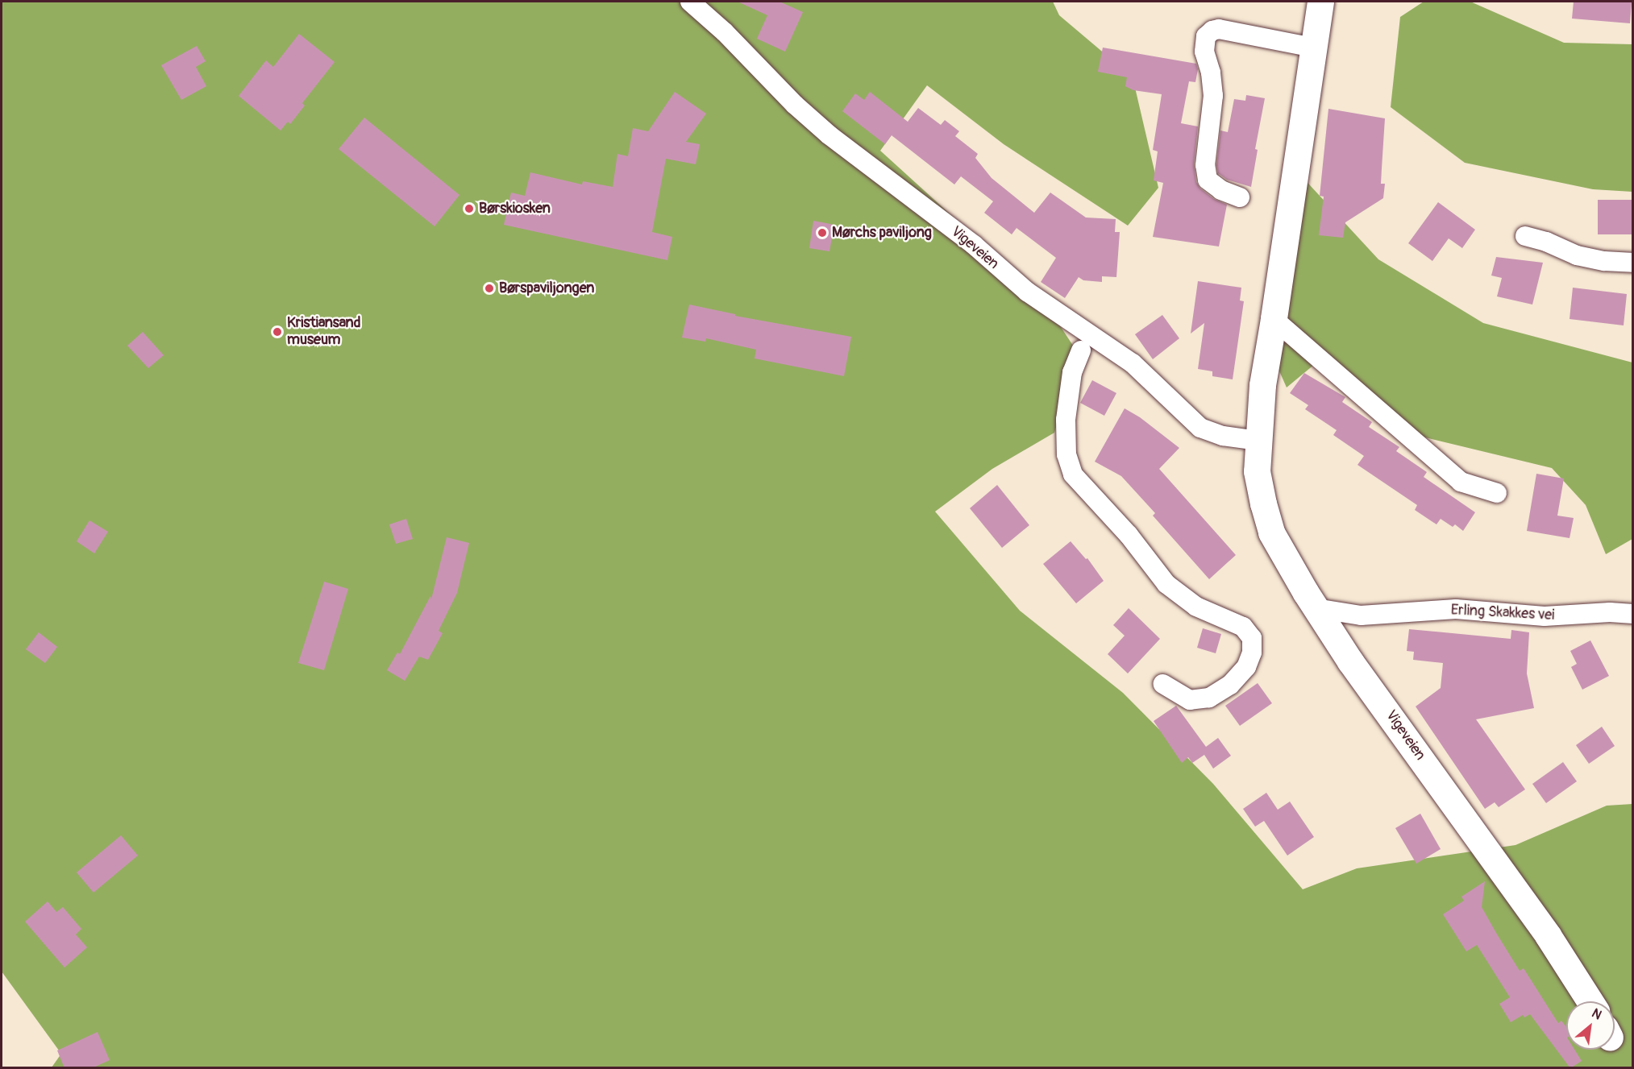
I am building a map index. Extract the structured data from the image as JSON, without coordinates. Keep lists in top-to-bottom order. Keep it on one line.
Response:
{"streets":{"street":["Vigeveien","Erling Skakkes vei"]},"crossings":[["Vigeveien","Erling Skakkes vei"]],"places":["Børskiosken","Mørchs paviljong","Børspaviljongen","Kristiansand museum"],"north":"top right"}
